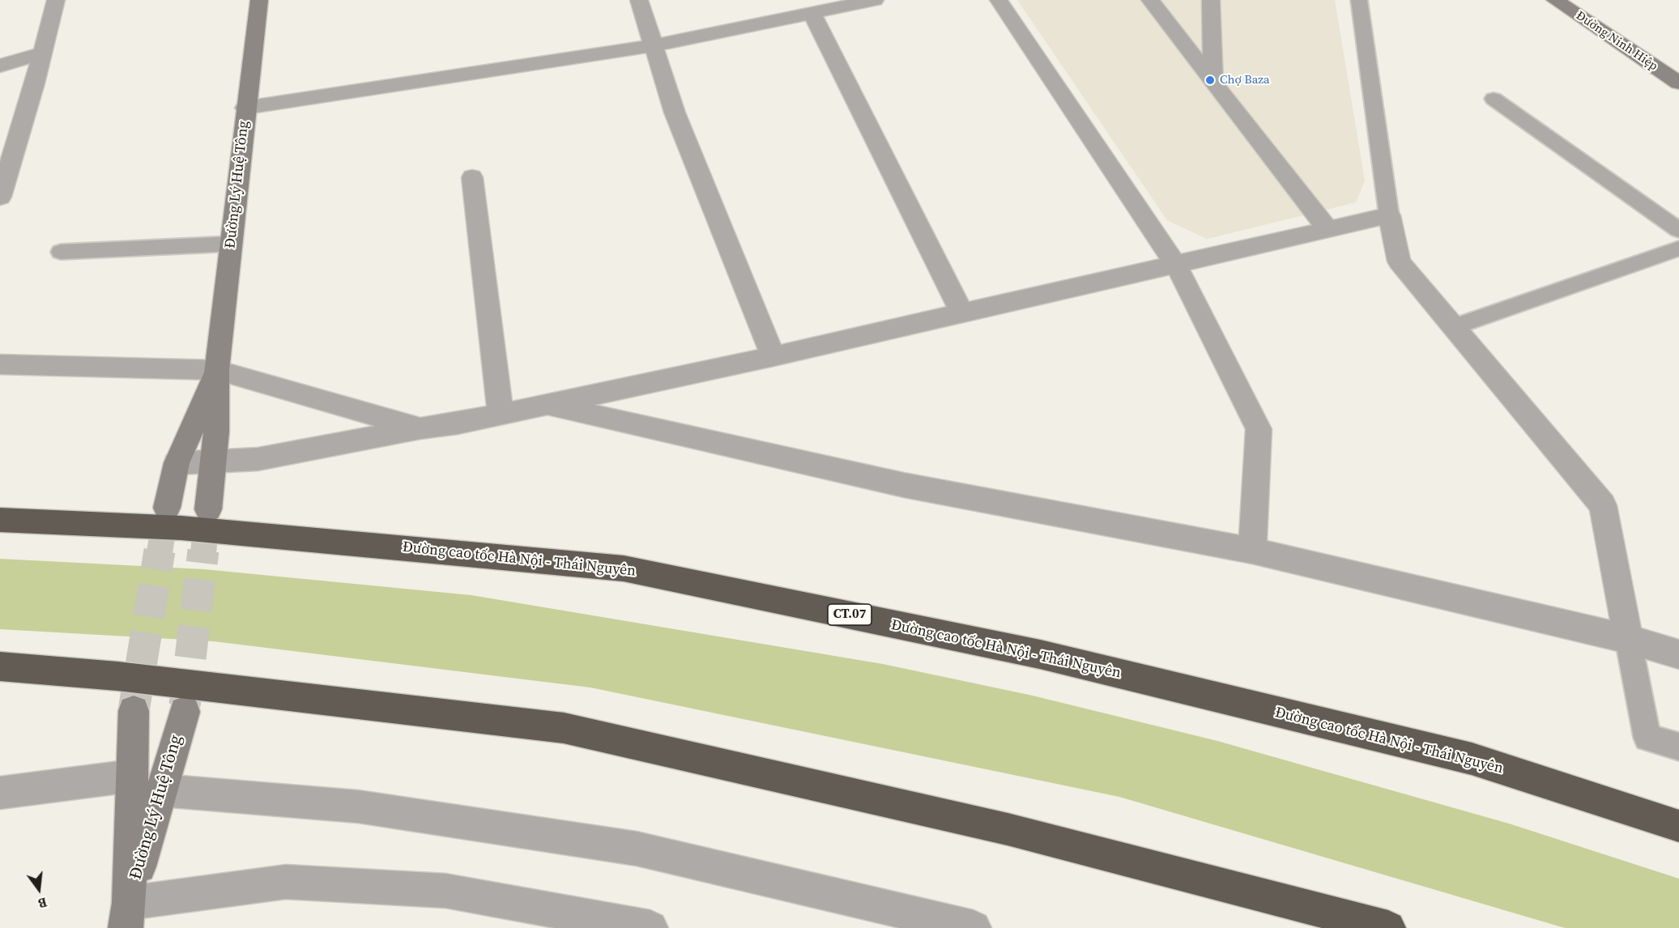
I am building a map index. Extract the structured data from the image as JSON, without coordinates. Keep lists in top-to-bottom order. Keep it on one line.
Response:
{"streets":{"highway":["Đường cao tốc Hà Nội - Thái Nguyên","CT.07"],"main road":["Đường Ninh Hiệp","Đường Lý Huệ Tông"]},"places":["Chợ Baza"],"north":"bottom"}
